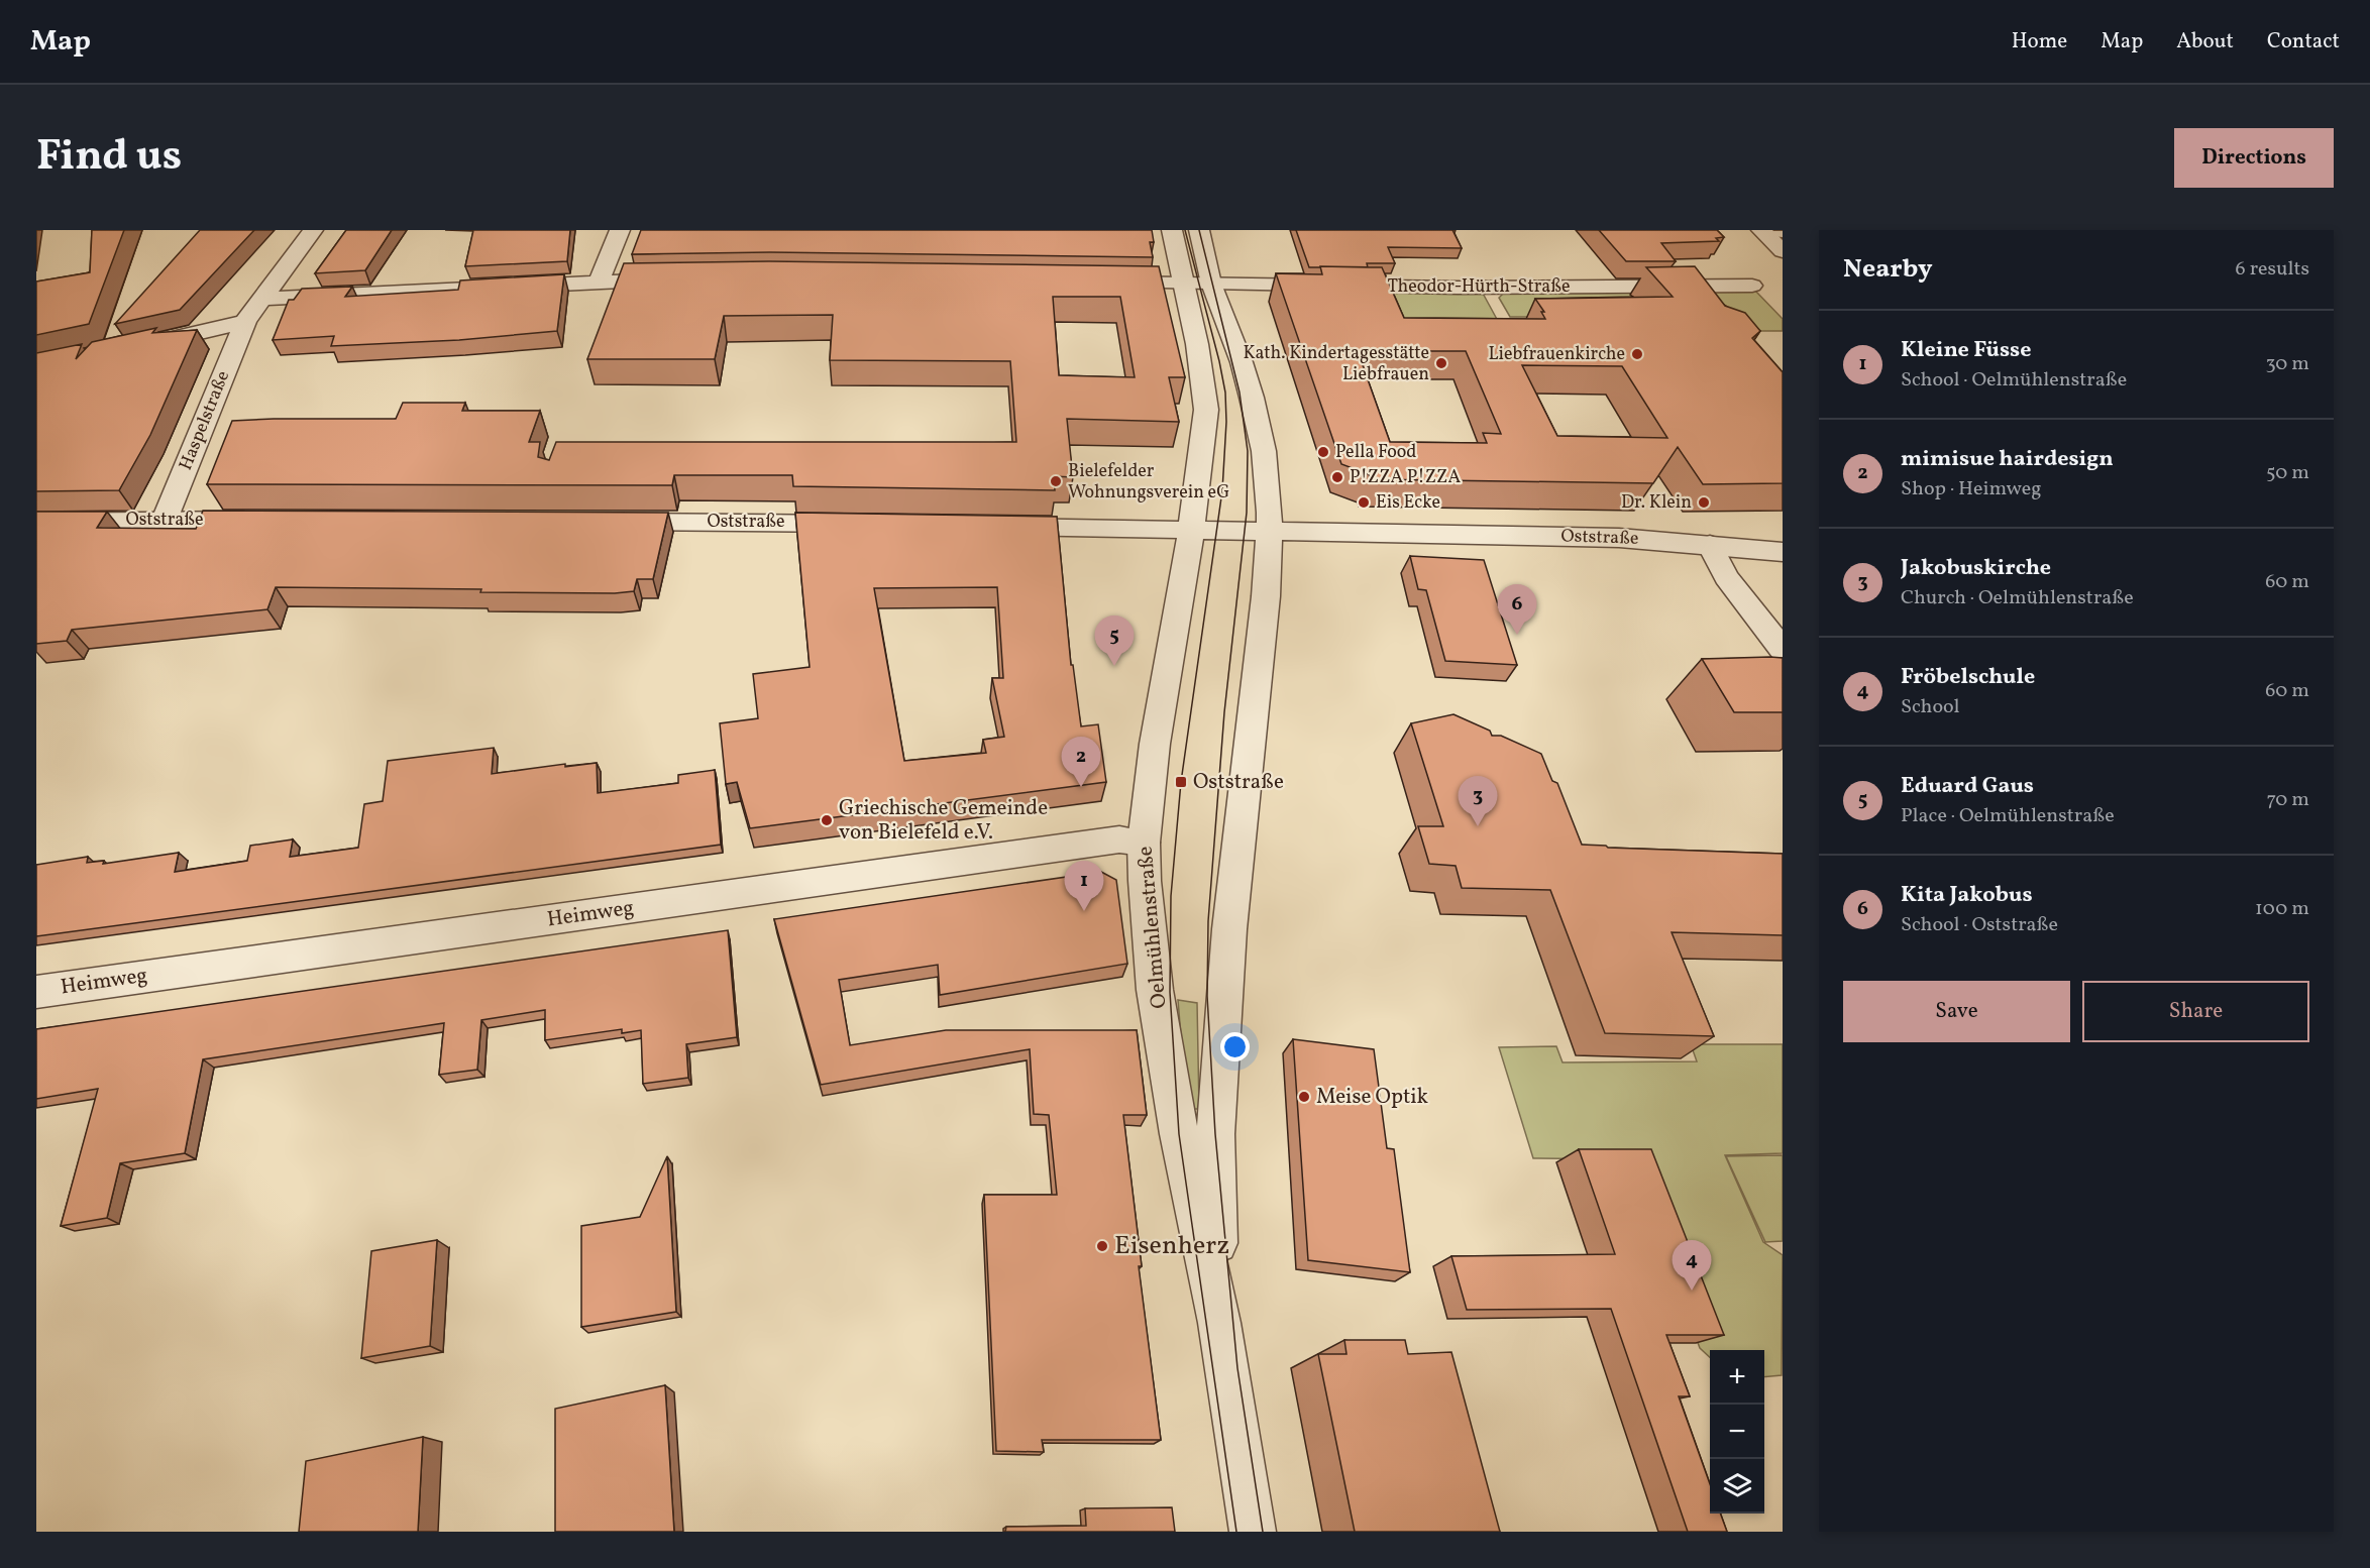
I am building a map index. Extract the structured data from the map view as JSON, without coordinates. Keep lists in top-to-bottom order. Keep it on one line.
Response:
{"streets":{"street":["Theodor-Hürth-Straße","Haspelstraße","Oststraße","Heimweg","Oelmühlenstraße"]},"crossings":[["Theodor-Hürth-Straße","Oelmühlenstraße"],["Haspelstraße","Oststraße"],["Oststraße","Oelmühlenstraße"],["Heimweg","Oelmühlenstraße"]],"places":{"other":["Liebfrauenkirche","Kath. Kindertagesstätte Liebfrauen","Pella Food","P!ZZA P!ZZA","Bielefelder Wohnungsverein eG","Eis Ecke","Dr. Klein","Griechische Gemeinde von Bielefeld e.V.","Meise Optik","Eisenherz"],"transit":["Oststraße"]},"page":{"header":"Map","nav":["Home","Map","About","Contact"],"title":"Find us","buttons":["Directions",["Save","Share"]],"heading":["Nearby","6 results"],"list":[{"mark":"1","name":"Kleine Füsse","note":"School · Oelmühlenstraße","value":"30 m"},{"mark":"2","name":"mimisue hairdesign","note":"Shop · Heimweg","value":"50 m"},{"mark":"3","name":"Jakobuskirche","note":"Church · Oelmühlenstraße","value":"60 m"},{"mark":"4","name":"Fröbelschule","note":"School","value":"60 m"},{"mark":"5","name":"Eduard Gaus","note":"Place · Oelmühlenstraße","value":"70 m"},{"mark":"6","name":"Kita Jakobus","note":"School · Oststraße","value":"100 m"}],"pins":["6","5","2","3","1","4"],"map_buttons":["+","−"]}}
